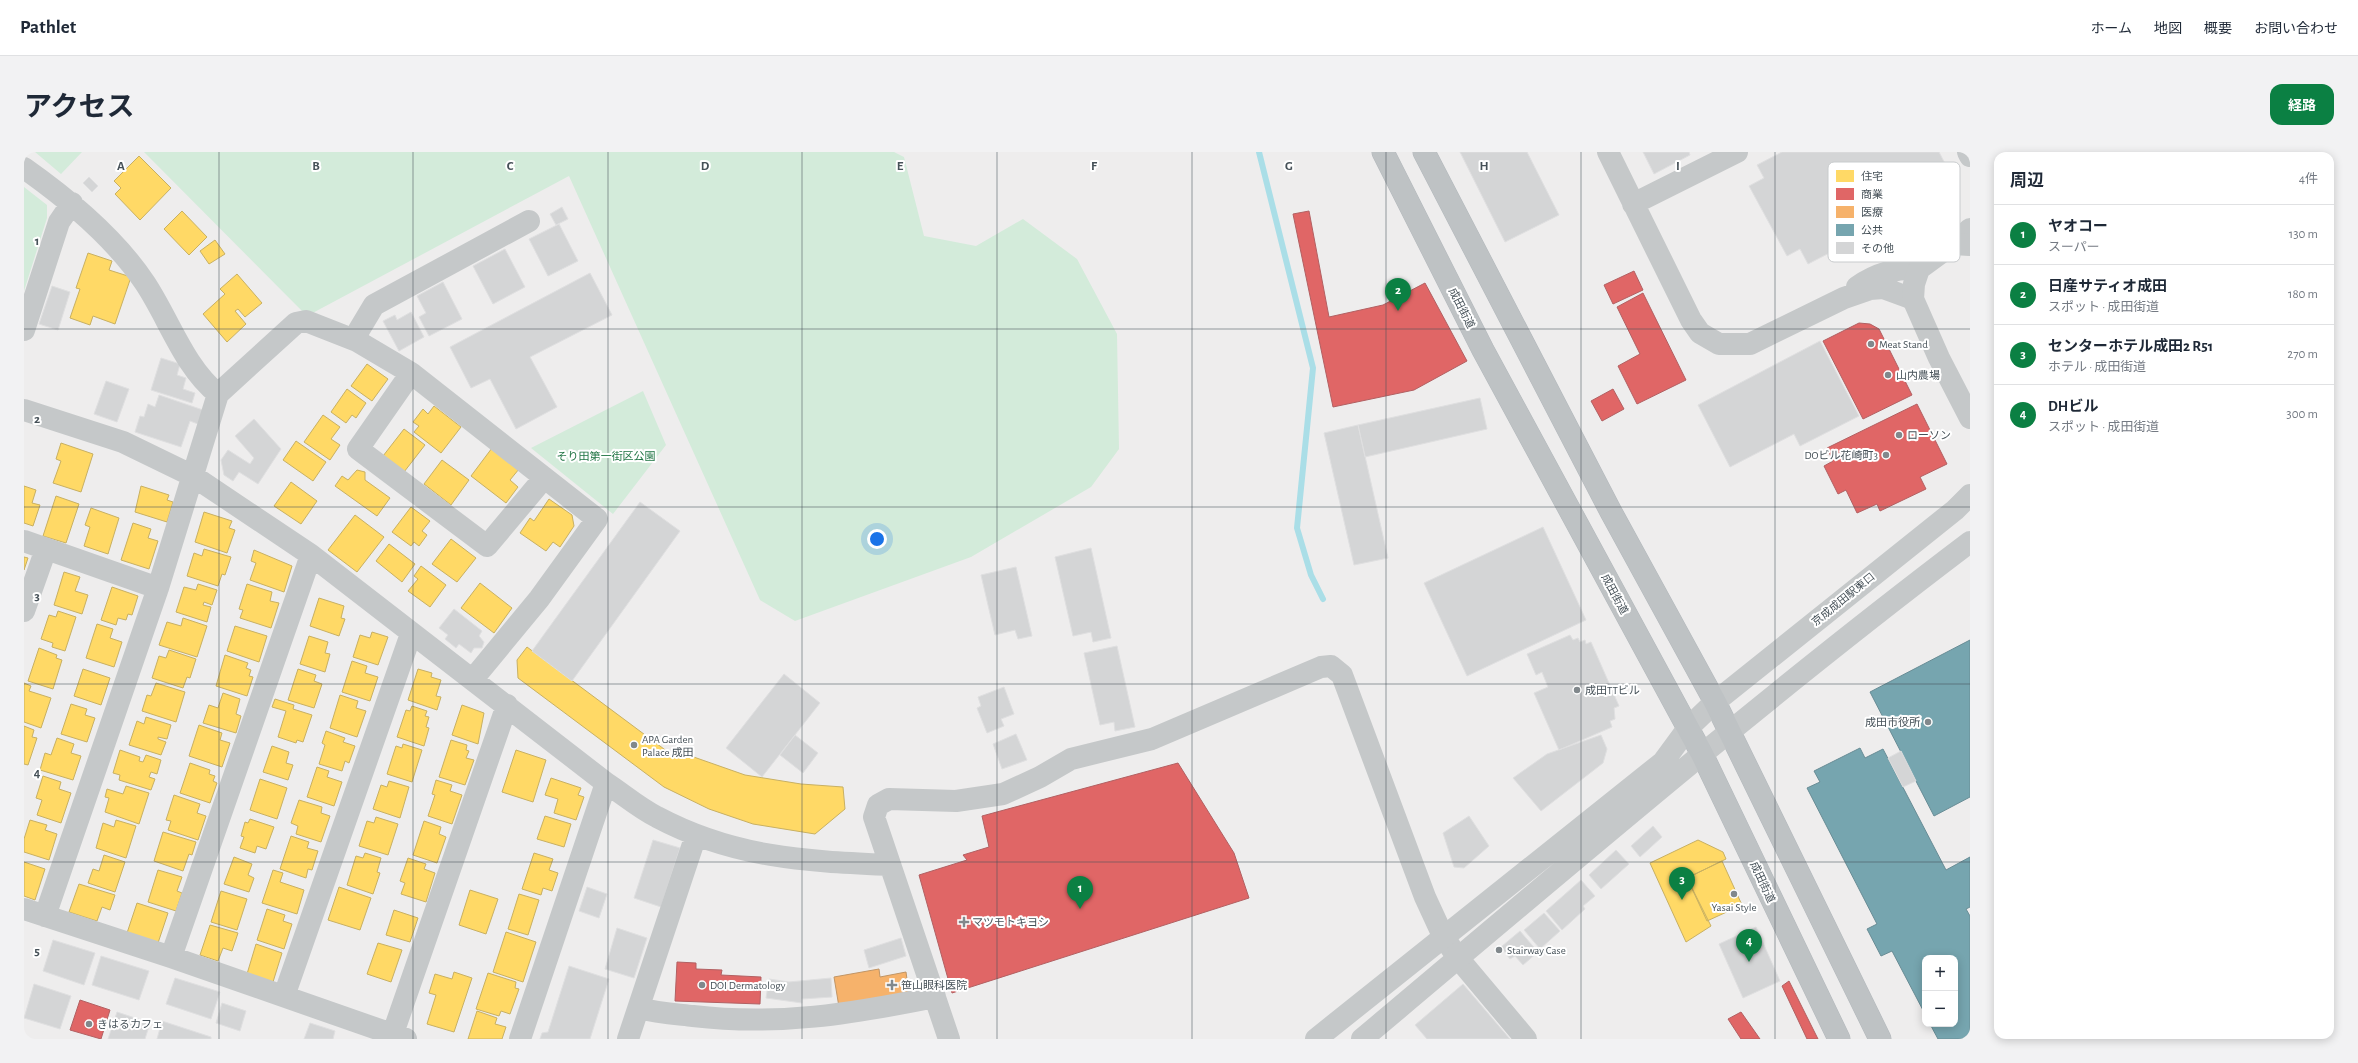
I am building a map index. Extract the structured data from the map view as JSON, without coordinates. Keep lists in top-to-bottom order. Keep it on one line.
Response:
{"streets":{"highway":["成田街道"],"street":["京成成田駅東口"]},"crossings":[["成田街道","京成成田駅東口"]],"parks":["そり田第一街区公園"],"places":{"other":["Meat Stand","山内農場","ローソン","DOビル花崎町3","成田TTビル","成田市役所","APA Garden Palace 成田","Yasai Style","Stairway Case","DOI Dermatology","きはるカフェ"],"health":["マツモトキヨシ","笹山眼科医院"]},"legend":["住宅","商業","医療","公共","その他"],"page":{"header":"Pathlet","nav":["ホーム","地図","概要","お問い合わせ"],"title":"アクセス","buttons":"経路","heading":["周辺","4件"],"list":[{"mark":"1","name":"ヤオコー","note":"スーパー","value":"130 m"},{"mark":"2","name":"日産サティオ成田","note":"スポット · 成田街道","value":"180 m"},{"mark":"3","name":"センターホテル成田2 R51","note":"ホテル · 成田街道","value":"270 m"},{"mark":"4","name":"DHビル","note":"スポット · 成田街道","value":"300 m"}],"pins":["2","3","1","4"],"map_buttons":["+","−"]},"grid":{"columns":["A","B","C","D","E","F","G","H","I"],"rows":["1","2","3","4","5"]}}
